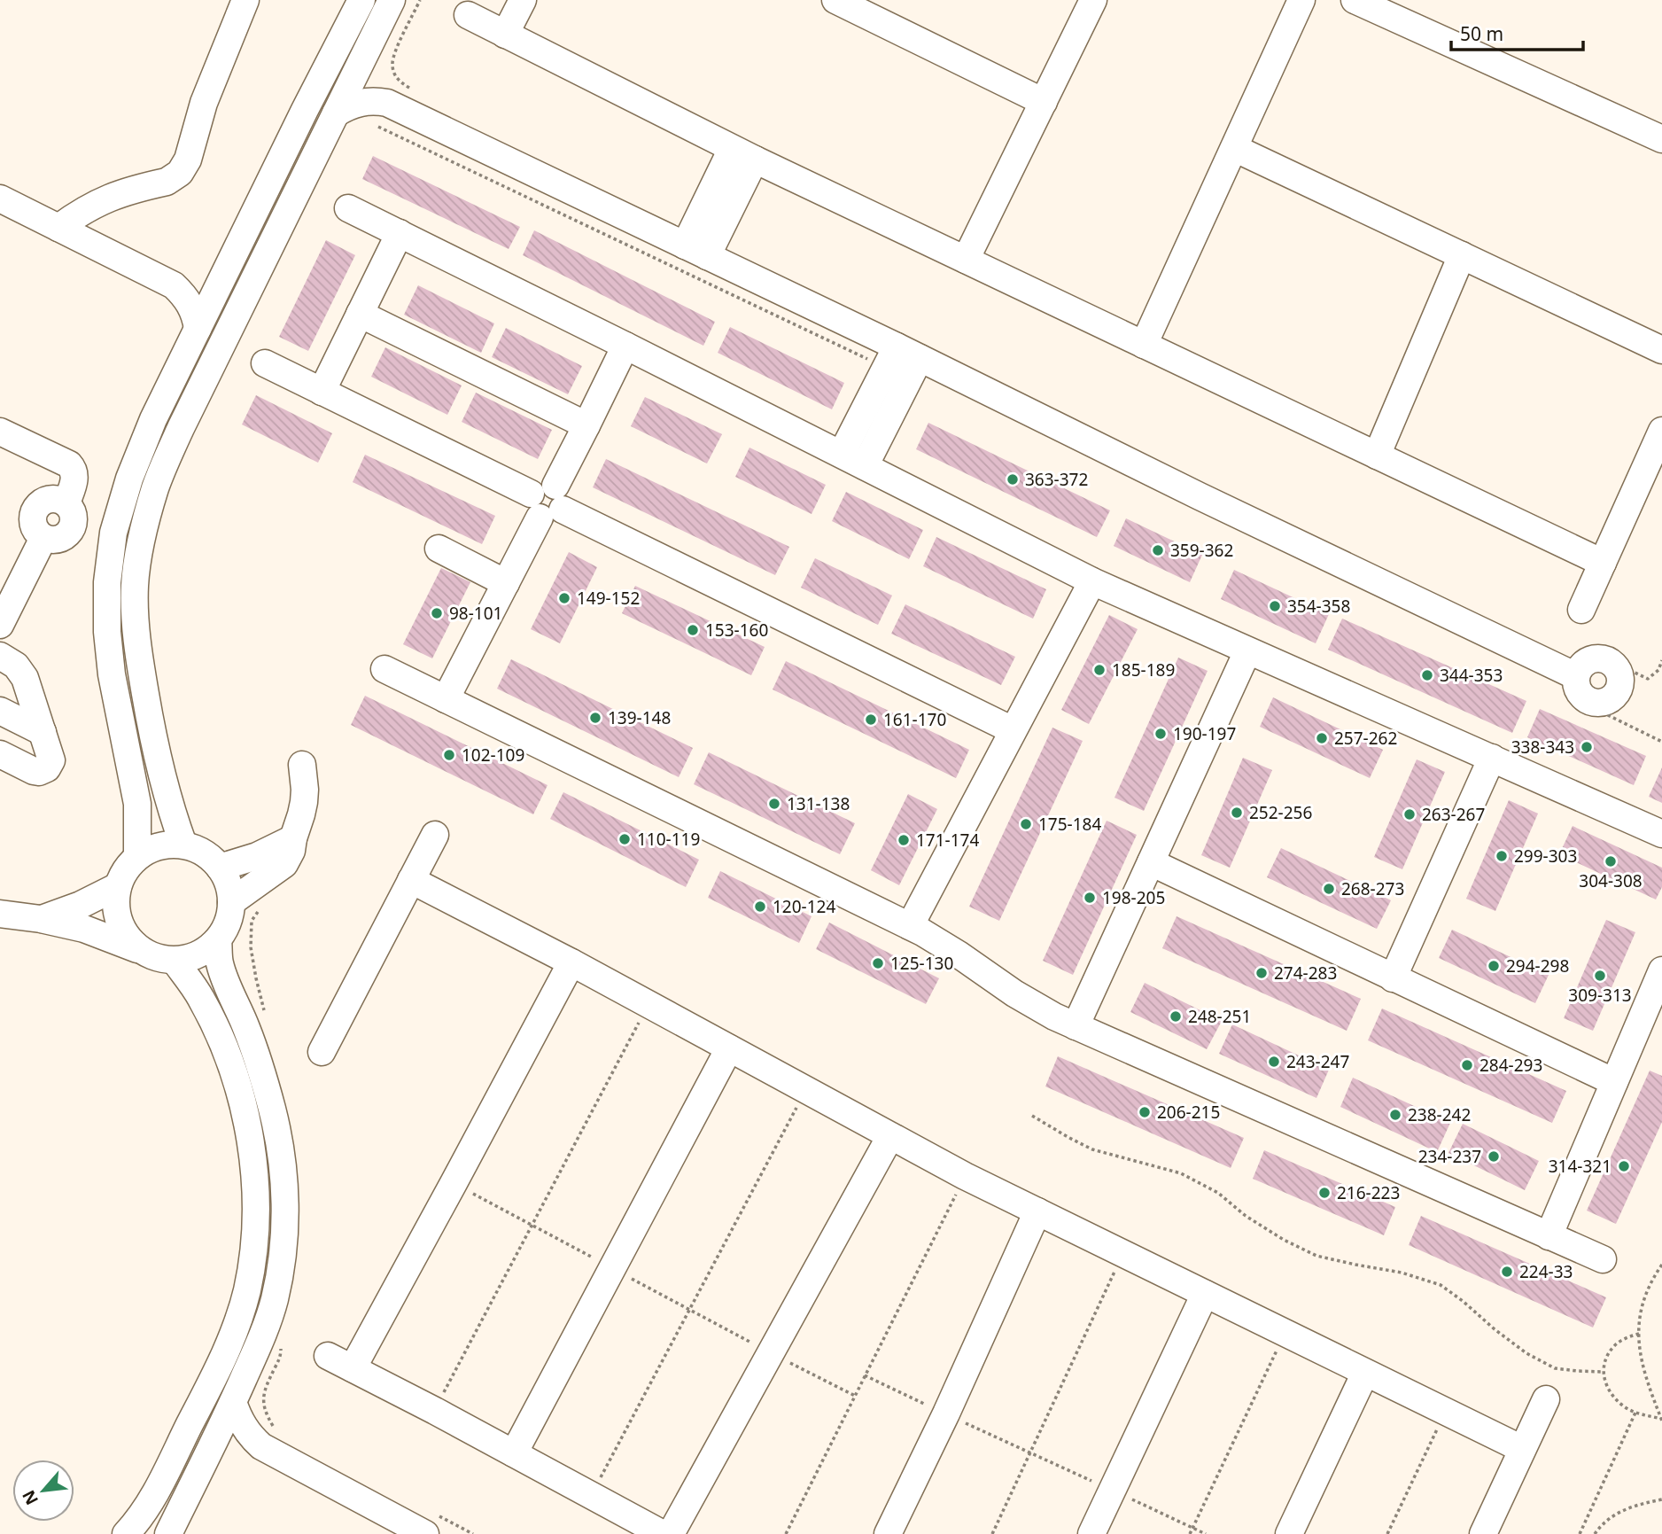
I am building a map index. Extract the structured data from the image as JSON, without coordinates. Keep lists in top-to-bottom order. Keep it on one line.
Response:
{"places":["363-372","359-362","149-152","354-358","98-101","153-160","185-189","344-353","139-148","161-170","190-197","257-262","338-343","102-109","131-138","252-256","263-267","175-184","110-119","171-174","299-303","304-308","268-273","198-205","120-124","125-130","294-298","274-283","309-313","248-251","243-247","284-293","206-215","238-242","234-237","314-321","216-223","224-33"],"scale_bar":"50 m","north":"bottom left"}
